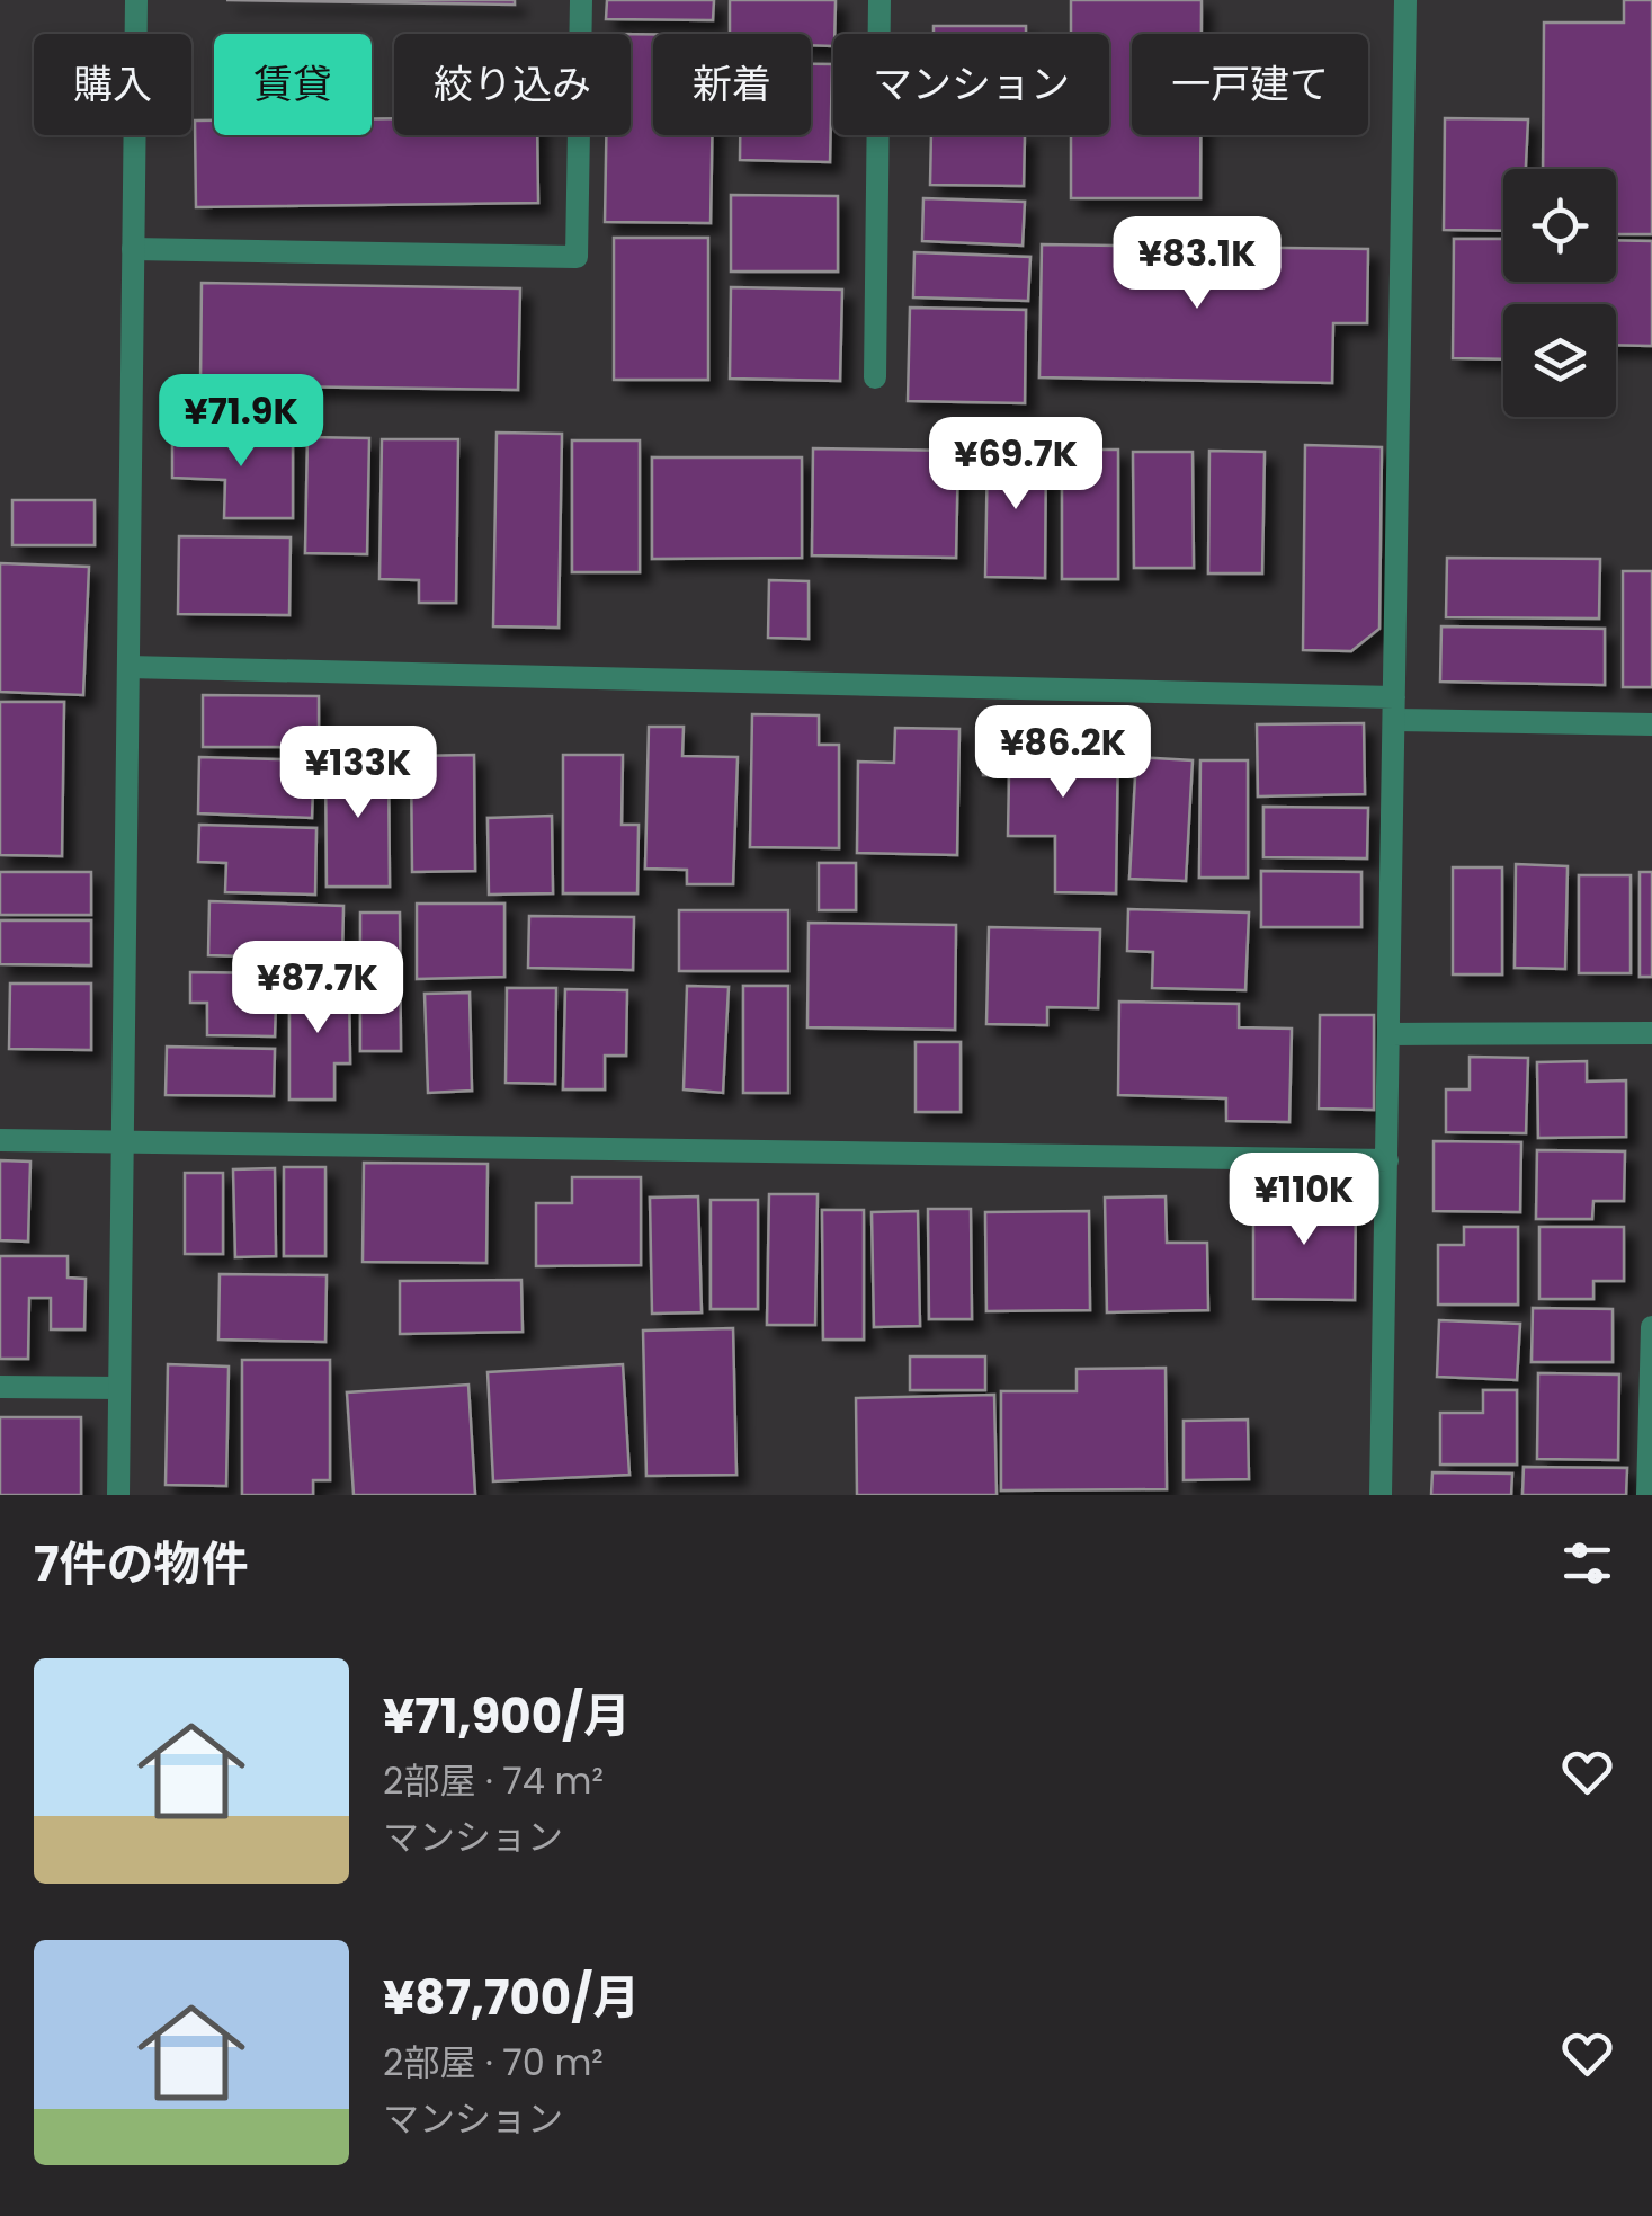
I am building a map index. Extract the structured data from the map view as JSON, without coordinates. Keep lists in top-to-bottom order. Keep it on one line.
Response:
{"page":{"chip":["購入","賃貸","絞り込み","新着","マンション","一戸建て"],"price":["¥83.1K","¥71.9K","¥69.7K","¥86.2K","¥133K","¥87.7K","¥110K"],"heading":"7件の物件","list":[{"name":"¥71,900/月","note":"2部屋 · 74 m² · マンション"},{"name":"¥87,700/月","note":"2部屋 · 70 m² · マンション"}]}}
